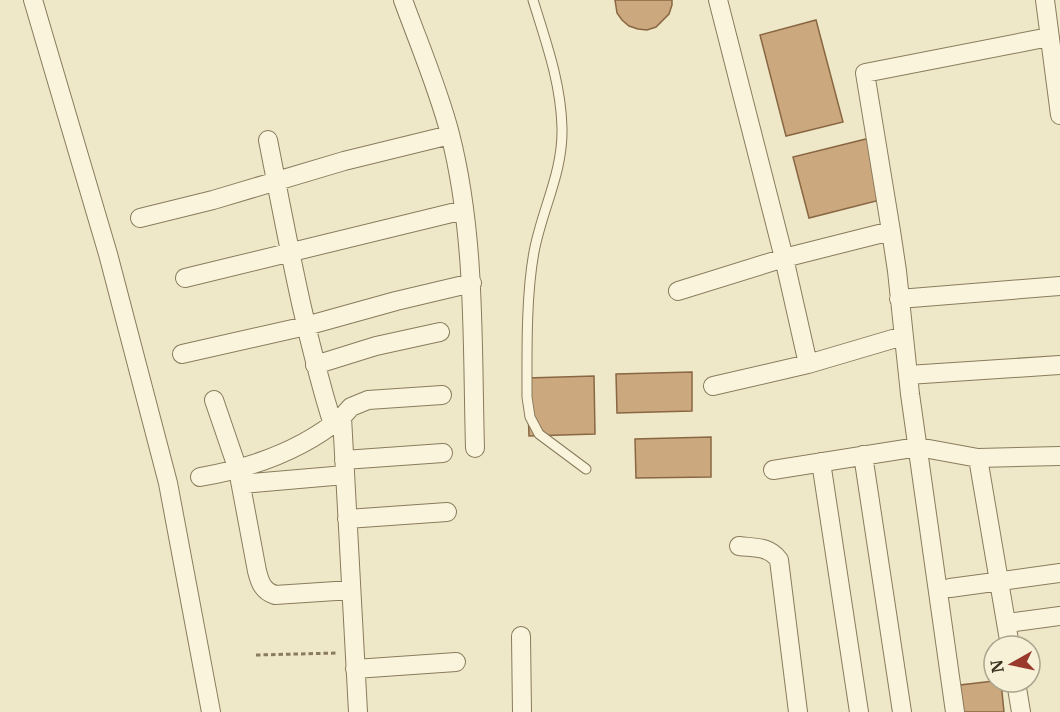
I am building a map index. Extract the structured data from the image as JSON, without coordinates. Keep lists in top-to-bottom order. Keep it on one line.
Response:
{"north":"left"}
